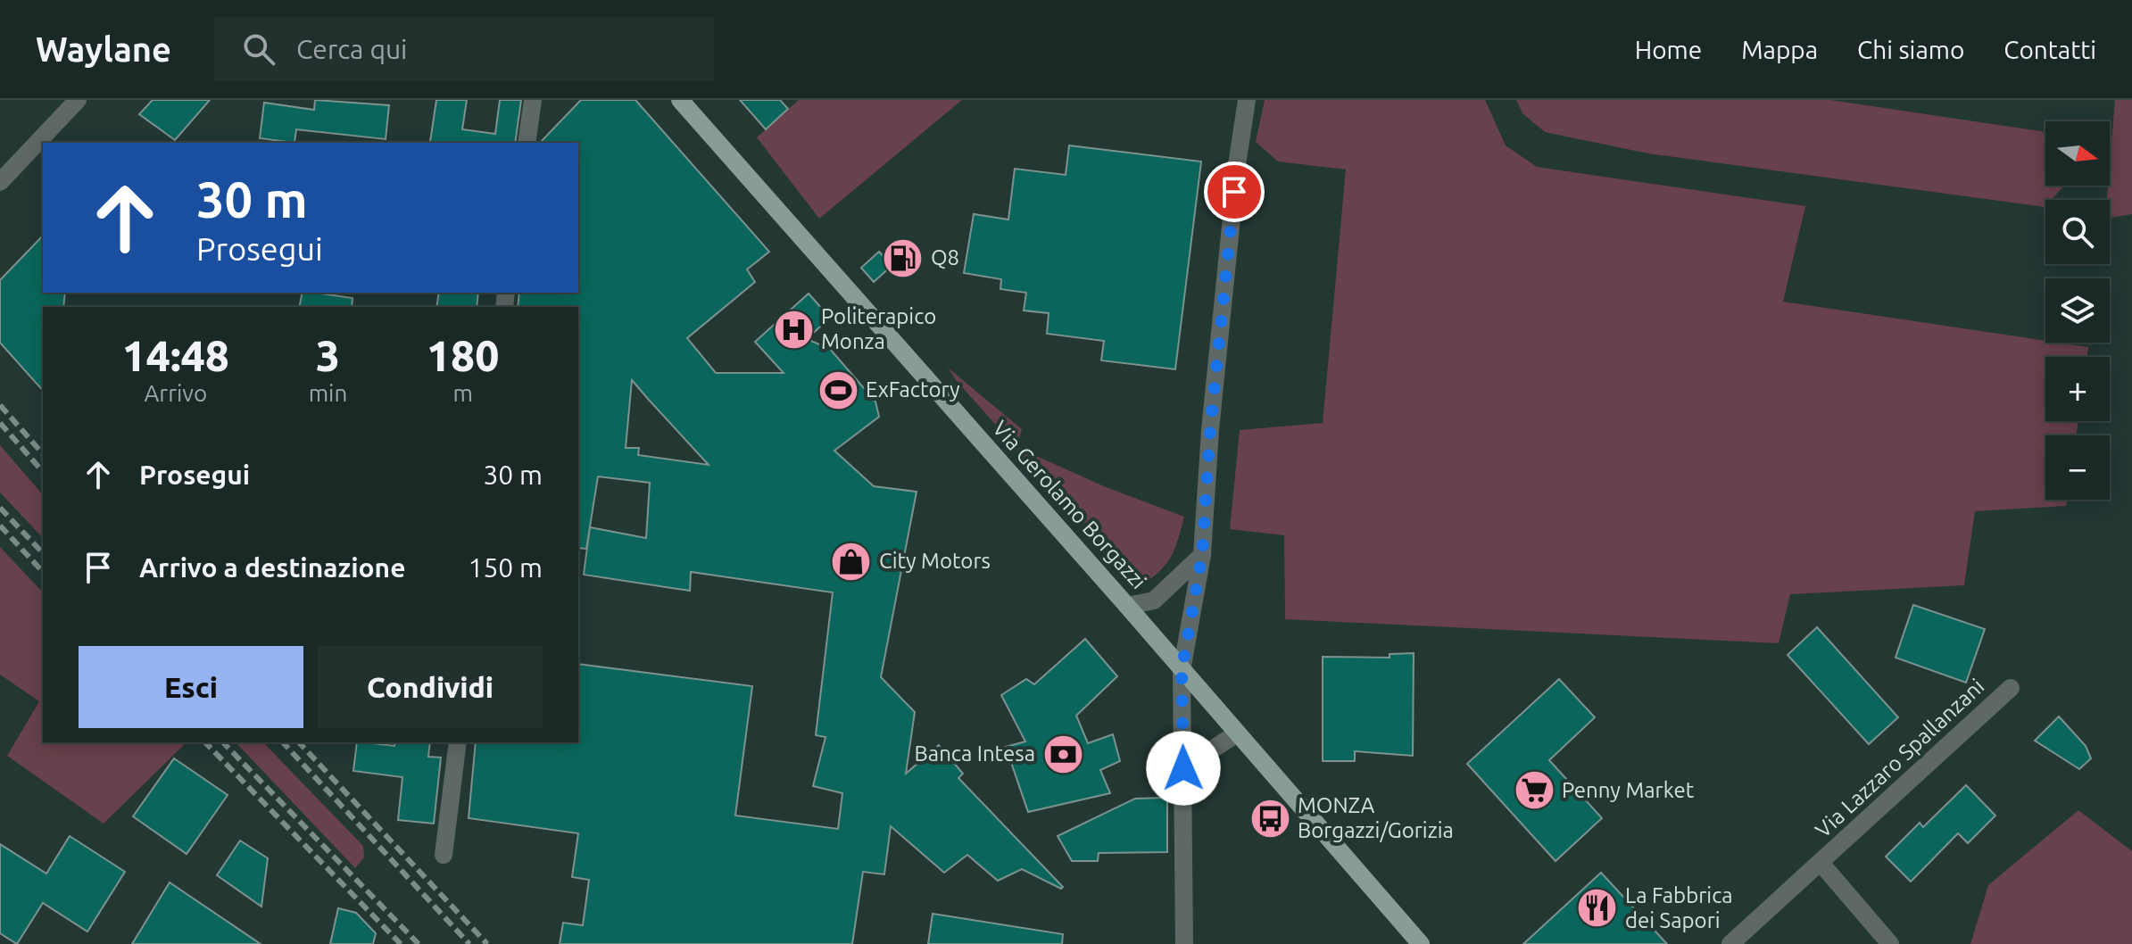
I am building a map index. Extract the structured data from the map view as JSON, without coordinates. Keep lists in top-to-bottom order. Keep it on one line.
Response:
{"streets":{"main road":["Via Gerolamo Borgazzi"],"street":["Via Lazzaro Spallanzani"]},"places":{"fuel station":["Q8"],"hospital":["Politerapico Monza"],"sports":["ExFactory"],"shop":["City Motors"],"bank":["Banca Intesa"],"supermarket":["Penny Market"],"bus stop":["MONZA Borgazzi/Gorizia"],"restaurant":["La Fabbrica dei Sapori"]},"north":"right","page":{"header":"Waylane","search":"Cerca qui","nav":["Home","Mappa","Chi siamo","Contatti"],"map_buttons":["+","−"],"turn":["30 m","Prosegui"],"eta":["14:48","Arrivo","3","min","180","m"],"list":[{"name":"Prosegui","value":"30 m"},{"name":"Arrivo a destinazione","value":"150 m"}],"buttons":["Esci","Condividi"]}}
